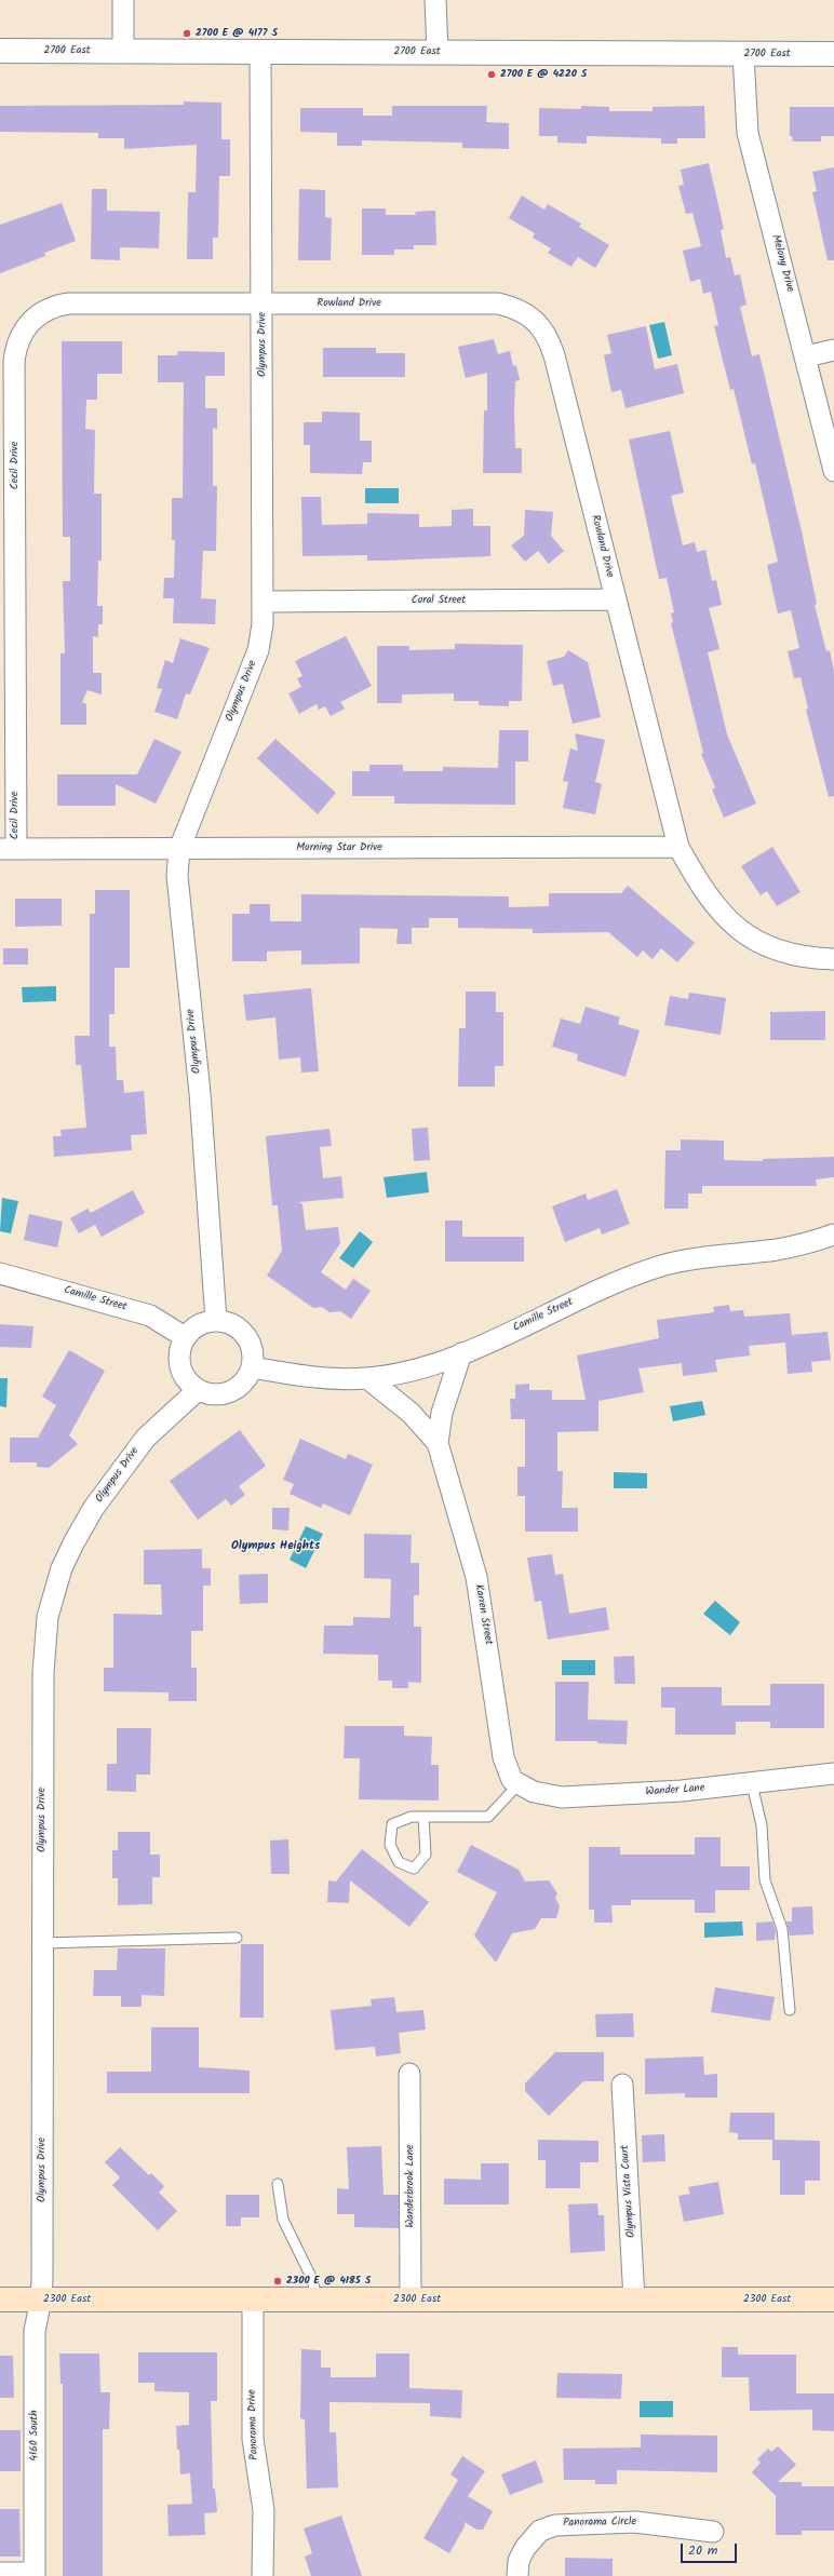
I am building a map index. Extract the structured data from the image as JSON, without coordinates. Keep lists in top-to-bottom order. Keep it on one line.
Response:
{"streets":{"main road":["2300 East"],"street":["2700 East","Melony Drive","Rowland Drive","Olympus Drive","Cecil Drive","Coral Street","Morning Star Drive","Camille Street","Karren Street","Wander Lane","Wanderbrook Lane","Olympus Vista Court","Panorama Drive","4160 South","Panorama Circle"]},"crossings":[["2700 East","Melony Drive"],["2700 East","Olympus Drive"],["Rowland Drive","Olympus Drive"],["Rowland Drive","Cecil Drive"],["Rowland Drive","Coral Street"],["Rowland Drive","Morning Star Drive"],["Olympus Drive","Cecil Drive"],["Olympus Drive","Coral Street"],["Olympus Drive","Morning Star Drive"],["Olympus Drive","Camille Street"],["Olympus Drive","2300 East"],["Olympus Drive","4160 South"],["Cecil Drive","Morning Star Drive"],["Camille Street","Karren Street"],["Karren Street","Wander Lane"],["Wanderbrook Lane","2300 East"],["Olympus Vista Court","2300 East"],["2300 East","Panorama Drive"],["2300 East","4160 South"]],"districts":["Olympus Heights"],"places":["2700 E @ 4177 S","2700 E @ 4220 S","2300 E @ 4185 S"],"scale_bar":"20 m"}
